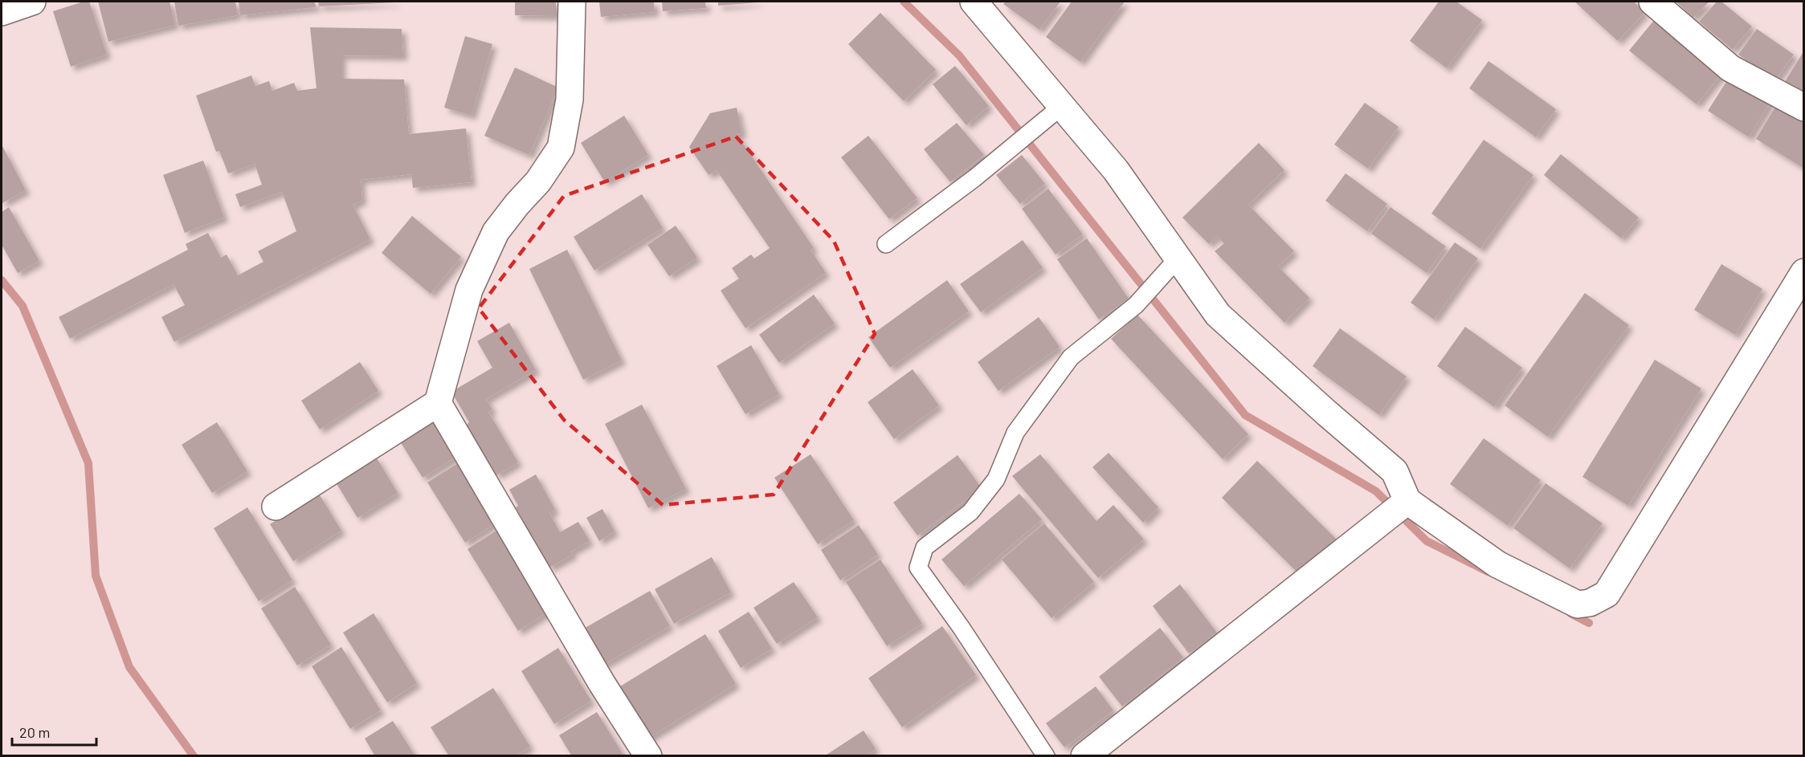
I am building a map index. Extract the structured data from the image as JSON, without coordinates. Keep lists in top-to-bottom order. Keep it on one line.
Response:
{"scale_bar":"20 m"}
